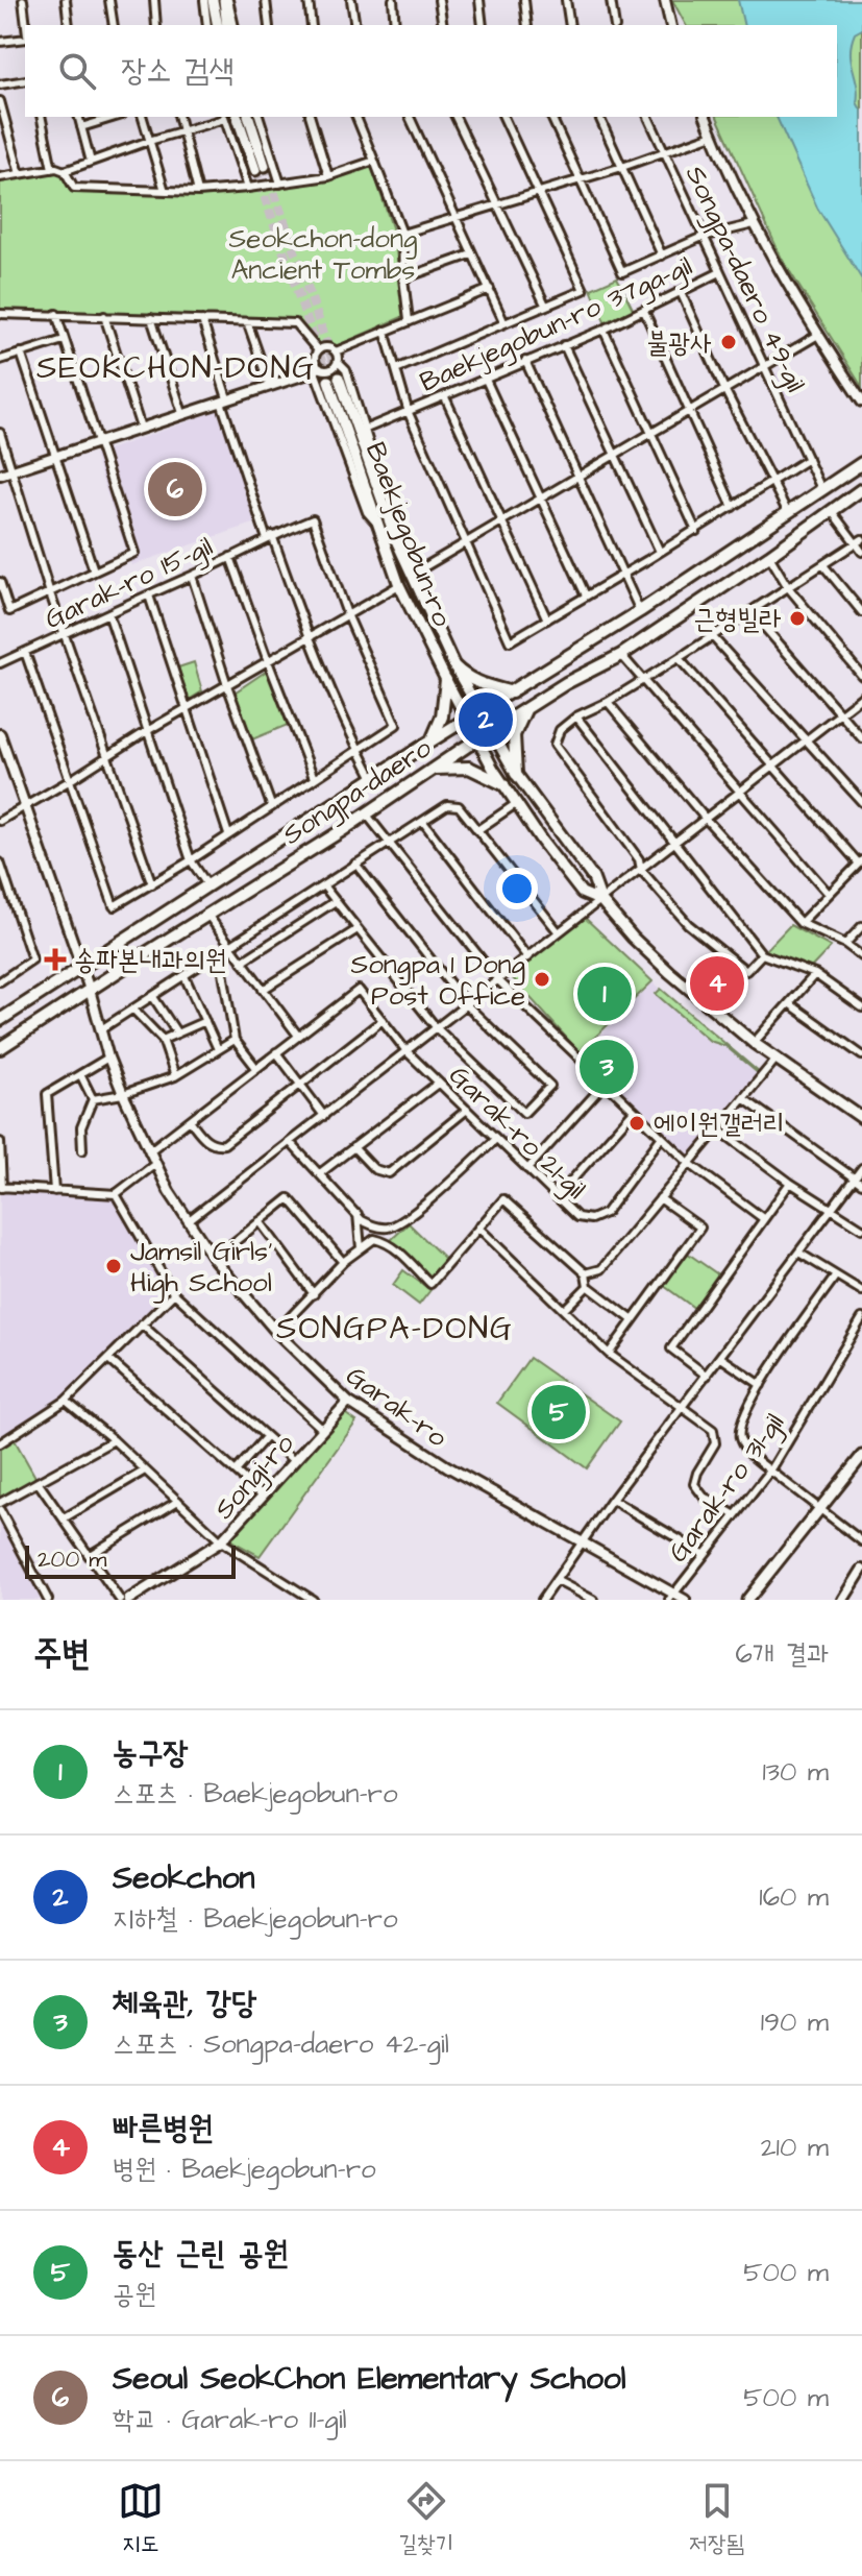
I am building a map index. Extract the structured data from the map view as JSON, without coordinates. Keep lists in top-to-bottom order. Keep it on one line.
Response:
{"streets":{"main road":["Baekjegobun-ro","Songpa-daero"],"street":["Songpa-daero 49-gil","Baekjegobun-ro 37ga-gil","Garak-ro 15-gil","Garak-ro 21-gil","Garak-ro","Songi-ro","Garak-ro 31-gil"]},"crossings":[["Songpa-daero 49-gil","Baekjegobun-ro 37ga-gil"],["Songpa-daero 49-gil","Songpa-daero"],["Baekjegobun-ro","Songpa-daero"],["Songpa-daero","Garak-ro"],["Garak-ro 21-gil","Garak-ro"],["Garak-ro","Songi-ro"],["Garak-ro","Garak-ro 31-gil"]],"districts":["SEOKCHON-DONG","SONGPA-DONG"],"parks":["Seokchon-dong Ancient Tombs"],"places":{"other":["불광사","근형빌라","Songpa 1 Dong Post Office","에이원갤러리","Jamsil Girls' High School"],"health":["송파본내과의원"]},"scale_bar":"200 m","page":{"search":"장소 검색","pins":["6","2","4","1","3","5"],"scale":"200 m","heading":["주변","6개 결과"],"list":[{"mark":"1","name":"농구장","note":"스포츠 · Baekjegobun-ro","value":"130 m"},{"mark":"2","name":"Seokchon","note":"지하철 · Baekjegobun-ro","value":"160 m"},{"mark":"3","name":"체육관, 강당","note":"스포츠 · Songpa-daero 42-gil","value":"190 m"},{"mark":"4","name":"빠른병원","note":"병원 · Baekjegobun-ro","value":"210 m"},{"mark":"5","name":"동산 근린 공원","note":"공원","value":"500 m"},{"mark":"6","name":"Seoul SeokChon Elementary School","note":"학교 · Garak-ro 11-gil","value":"500 m"}],"nav":["지도","길찾기","저장됨"]}}
